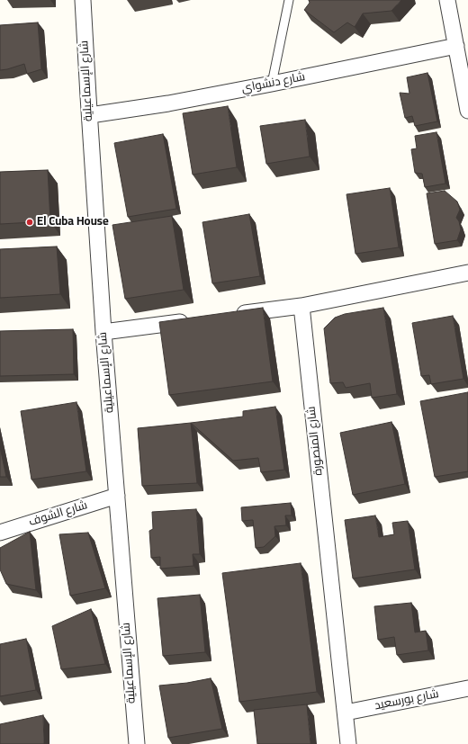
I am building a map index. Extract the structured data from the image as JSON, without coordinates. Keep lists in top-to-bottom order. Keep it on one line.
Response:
{"streets":{"street":["شارع الإسماعيلية","شارع دنشواي","شارع المنصورة","شارع الشوف","شارع بورسعيد"]},"crossings":[["شارع الإسماعيلية","شارع دنشواي"],["شارع الإسماعيلية","شارع الشوف"],["شارع المنصورة","شارع بورسعيد"]],"places":["El Cuba House"]}
